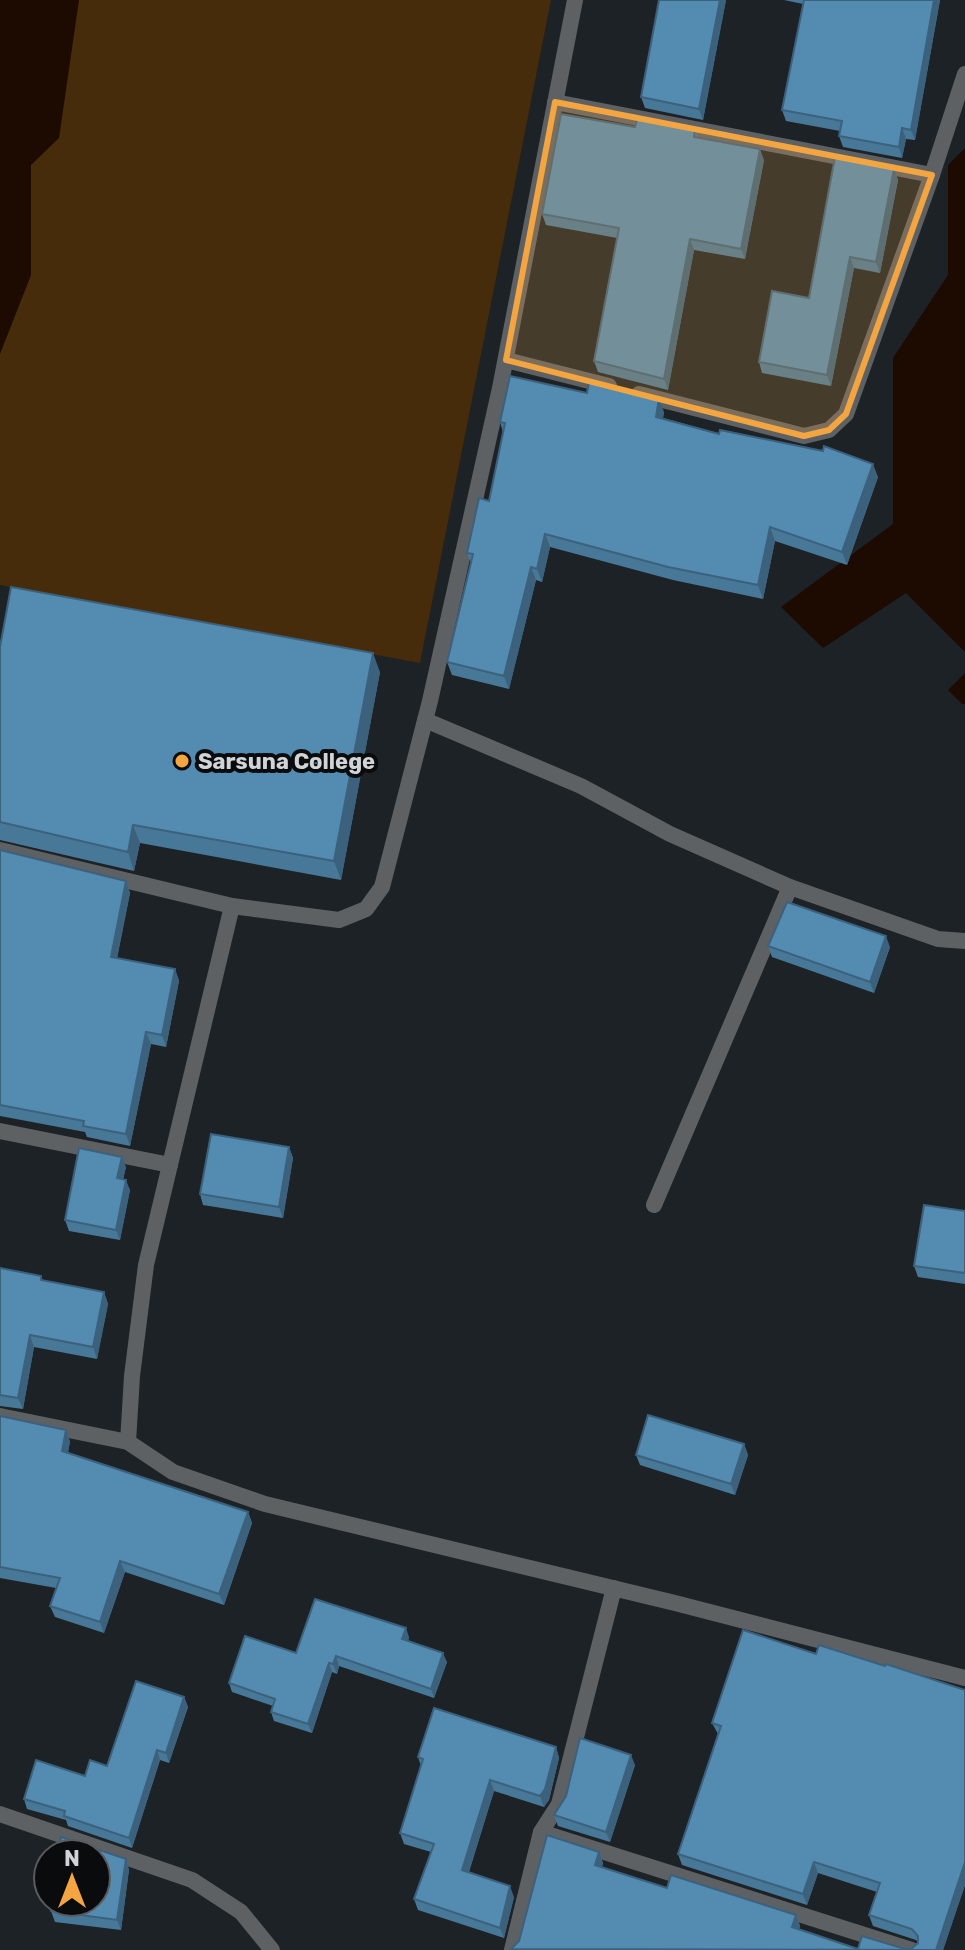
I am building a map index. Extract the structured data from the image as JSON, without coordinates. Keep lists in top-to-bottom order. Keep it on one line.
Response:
{"places":["Sarsuna College"],"north":"top"}
